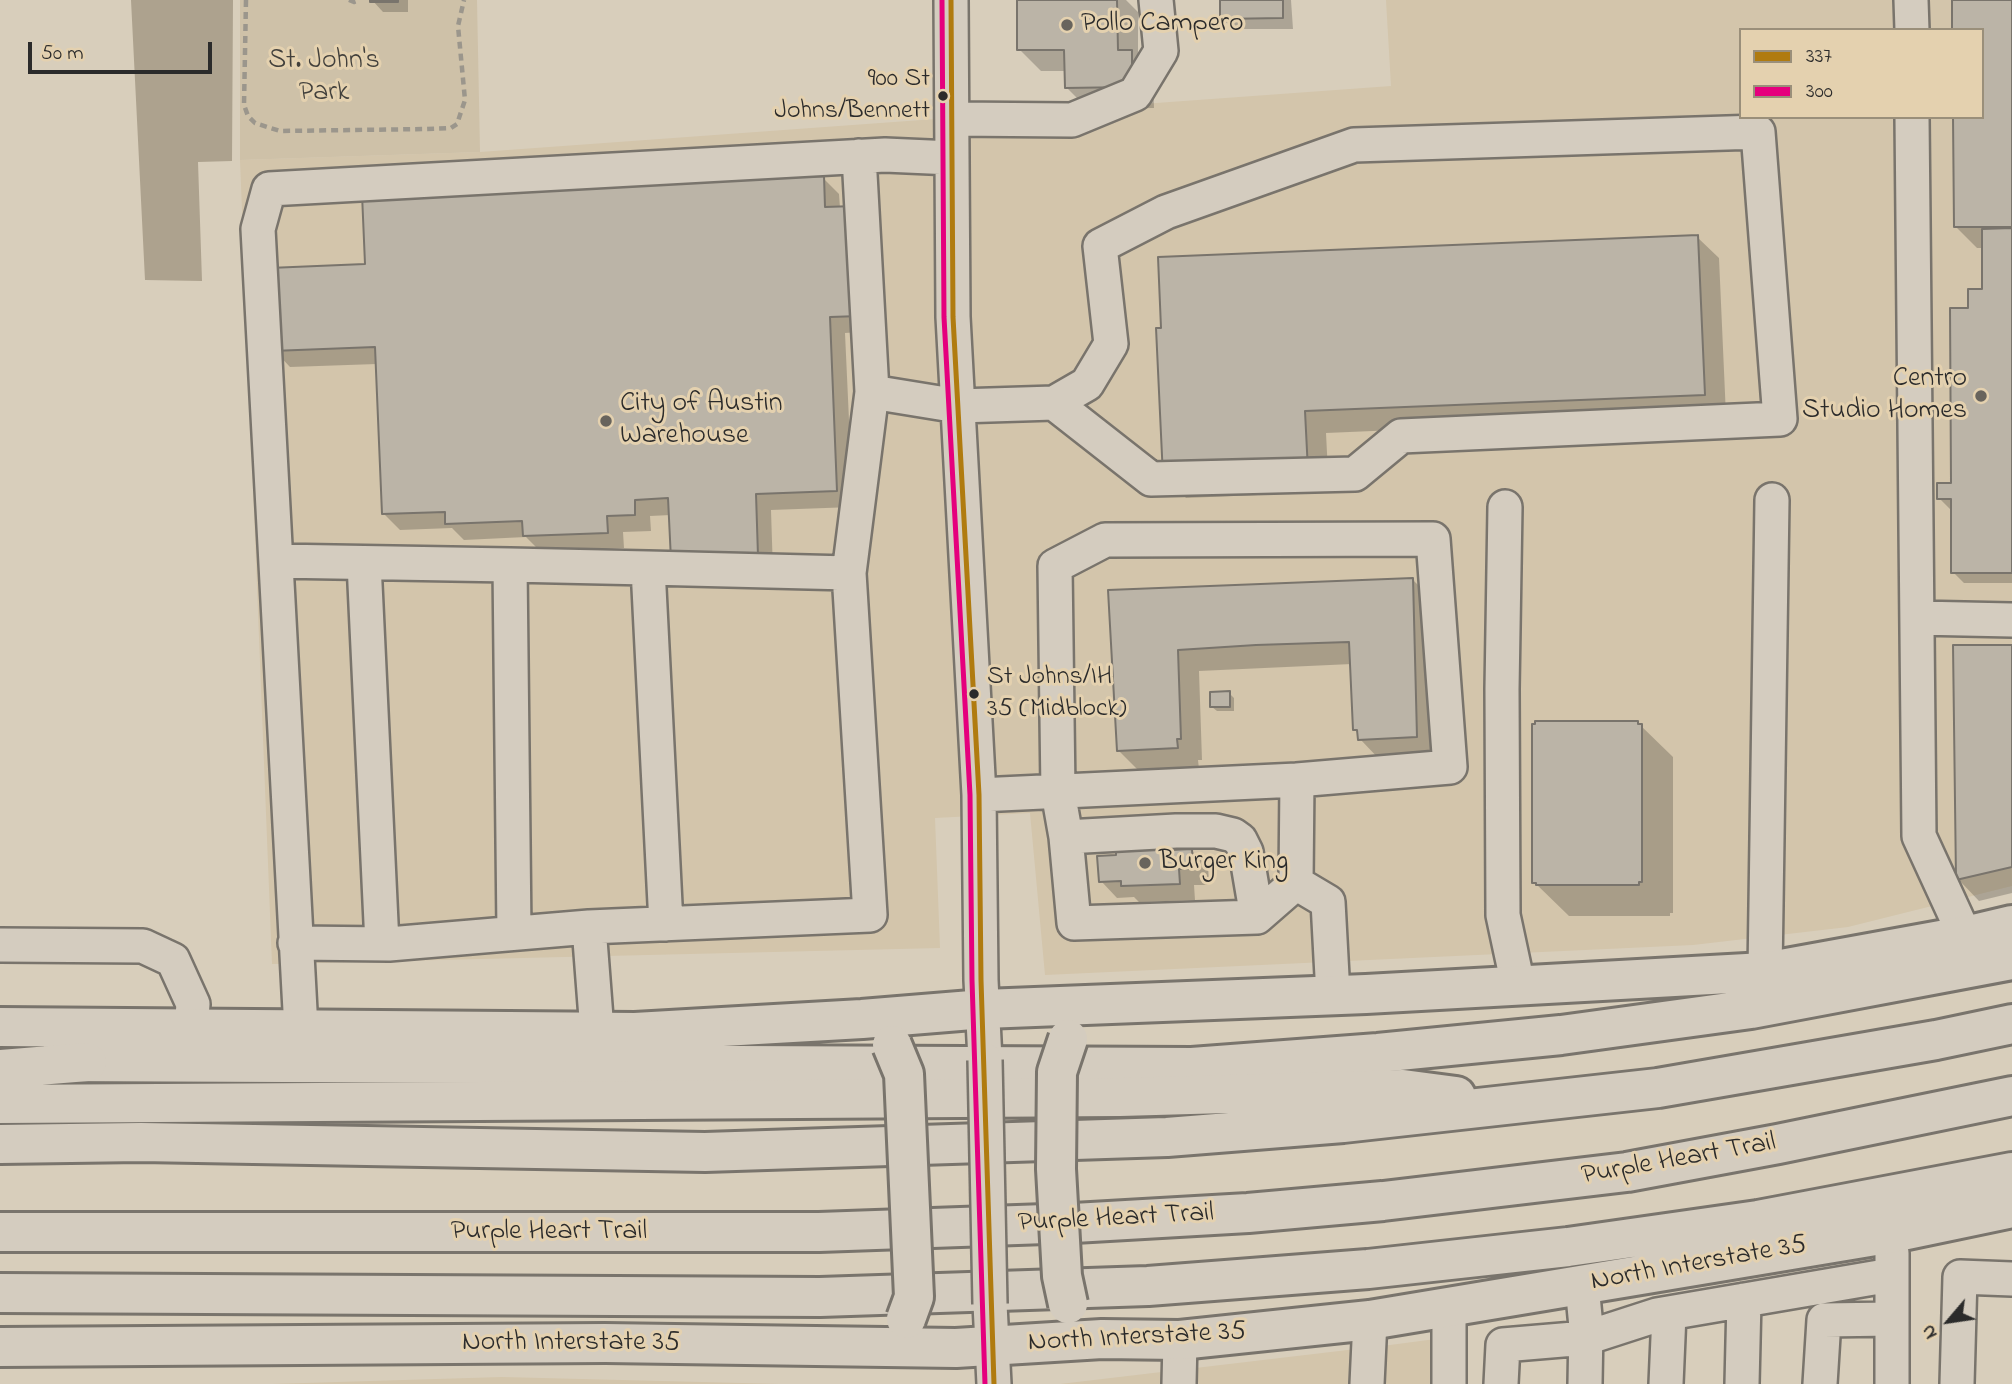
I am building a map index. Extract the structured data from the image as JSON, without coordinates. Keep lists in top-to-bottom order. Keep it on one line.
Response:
{"streets":{"main road":["Purple Heart Trail","North Interstate 35"]},"parks":["St. John's Park"],"places":["Pollo Campero","900 St Johns/Bennett","Centro Studio Homes","City of Austin Warehouse","St Johns/IH 35 (Midblock)","Burger King"],"lines":["transit line 337","transit line 300"],"legend":["337","300"],"scale_bar":"50 m","north":"bottom left"}
